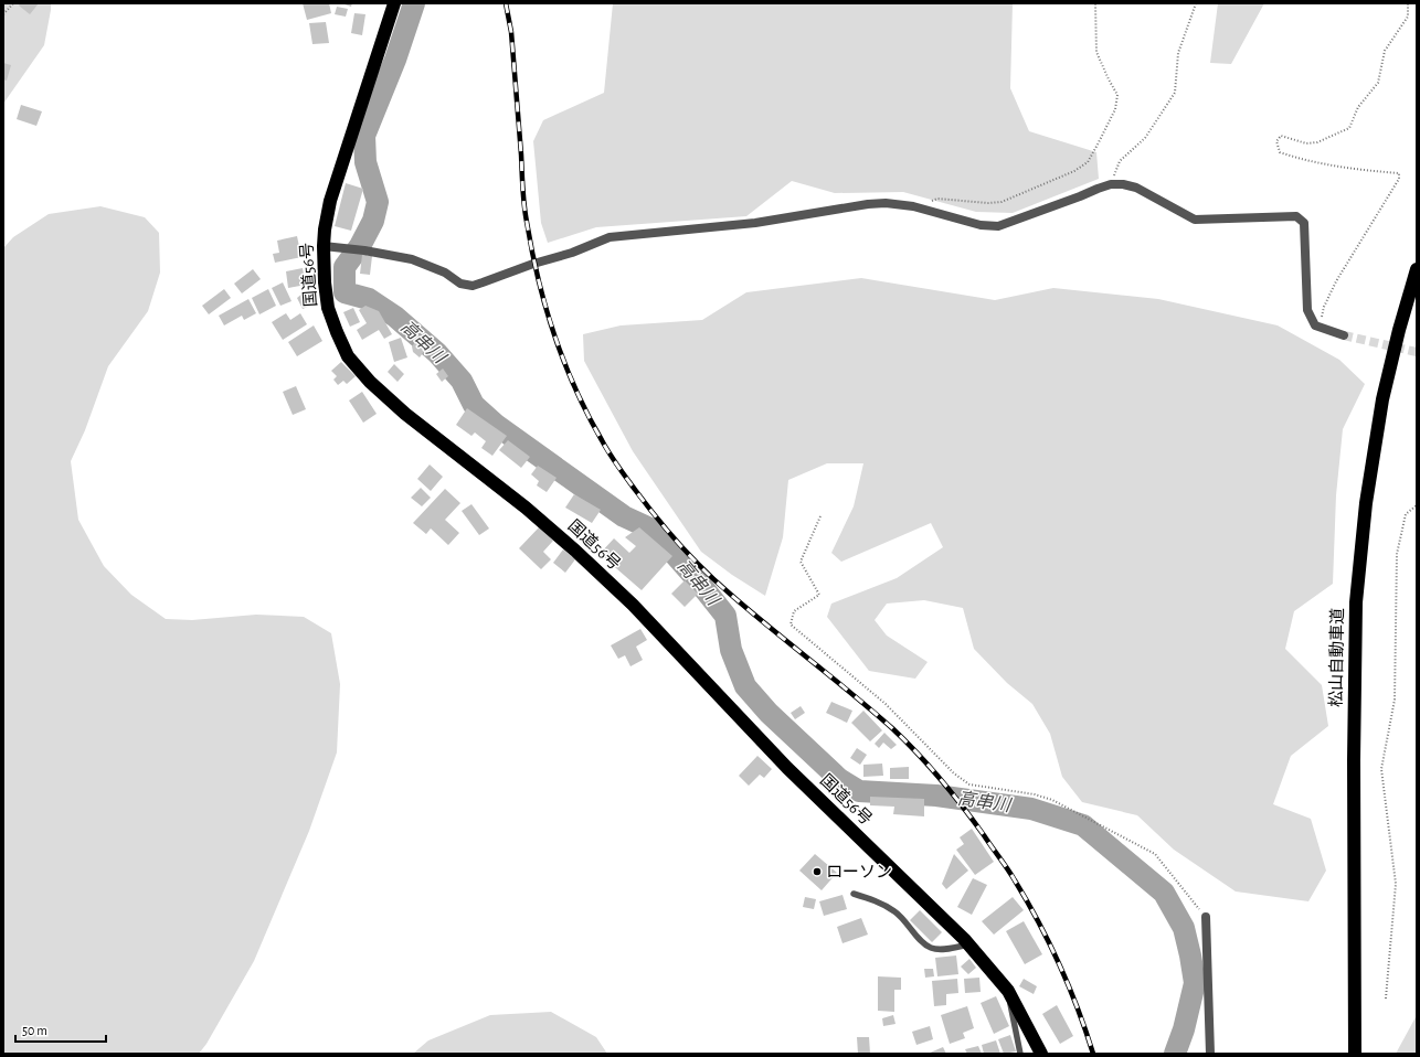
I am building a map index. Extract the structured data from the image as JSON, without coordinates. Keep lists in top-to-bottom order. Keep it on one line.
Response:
{"streets":{"highway":["国道56号","松山自動車道"]},"water":["高串川"],"places":["ローソン"],"scale_bar":"50 m"}
